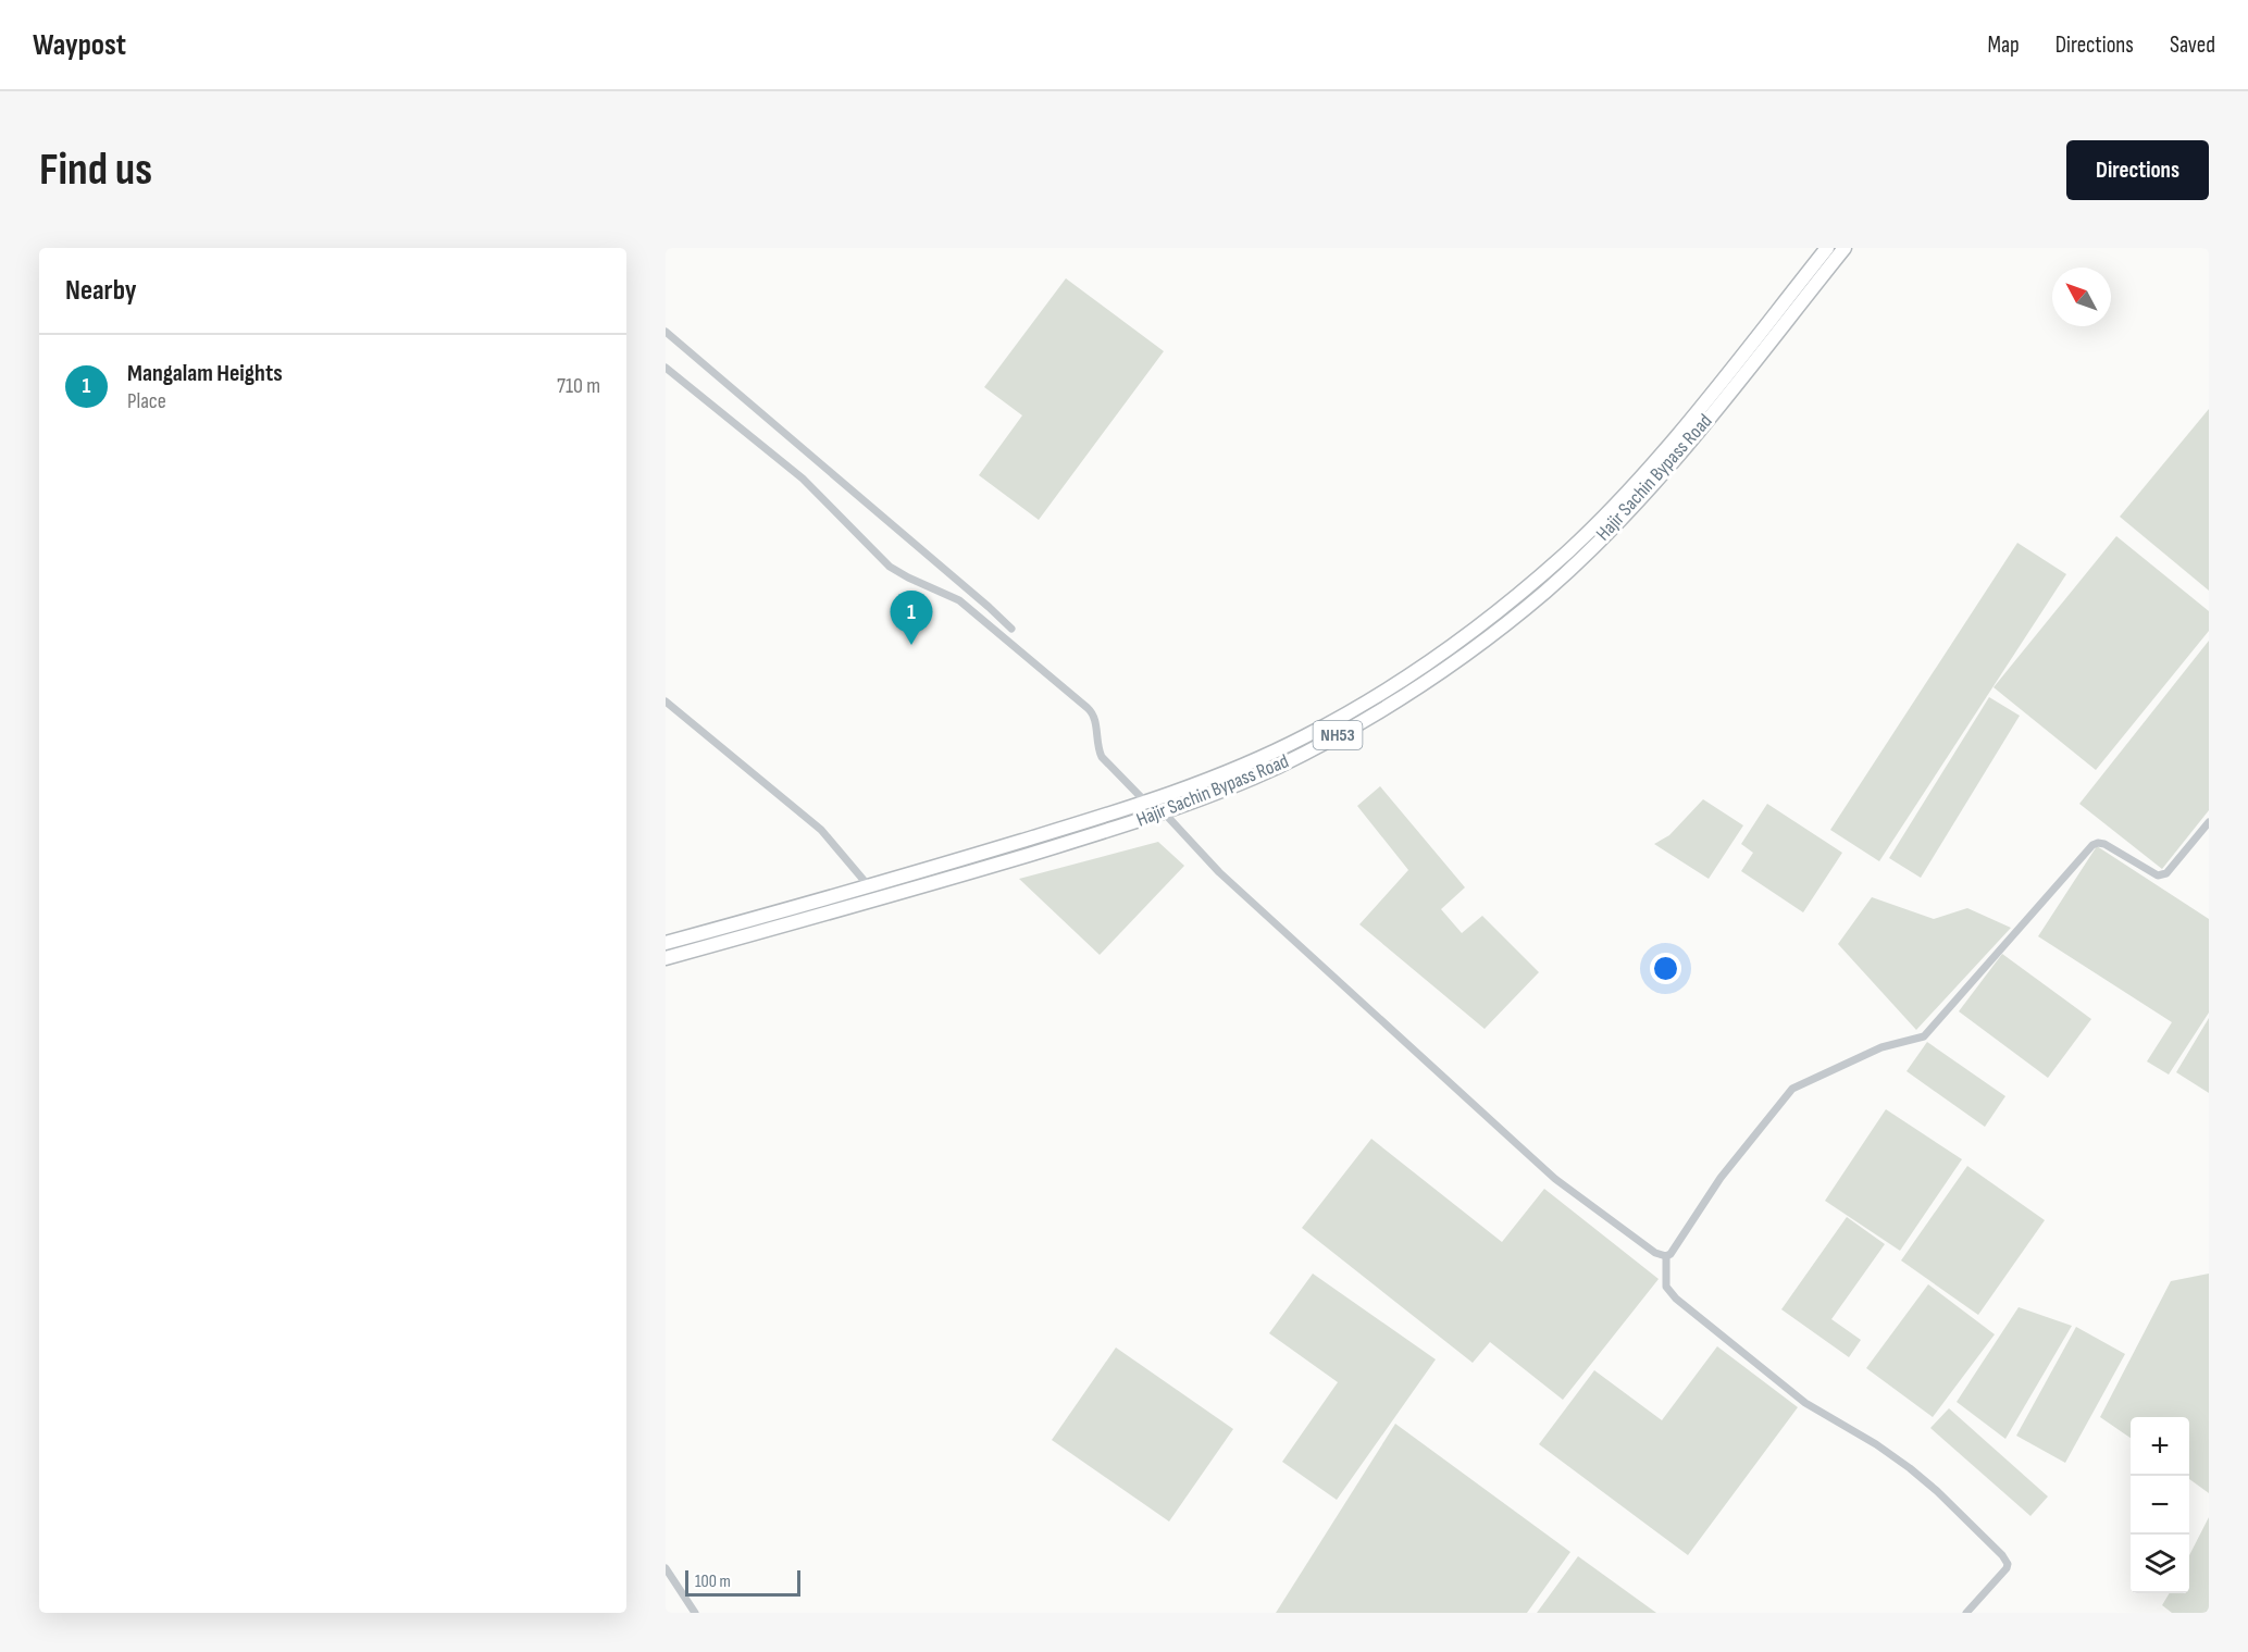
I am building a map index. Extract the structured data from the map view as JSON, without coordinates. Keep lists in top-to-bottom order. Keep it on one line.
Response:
{"streets":{"highway":["Hajir Sachin Bypass Road","NH53"]},"scale_bar":"100 m","north":"top left","page":{"header":"Waypost","nav":["Map","Directions","Saved"],"buttons":"Directions","title":"Find us","heading":"Nearby","list":[{"mark":"1","name":"Mangalam Heights","note":"Place","value":"710 m"}],"pins":"1","map_buttons":["+","−"],"scale":"100 m"}}
